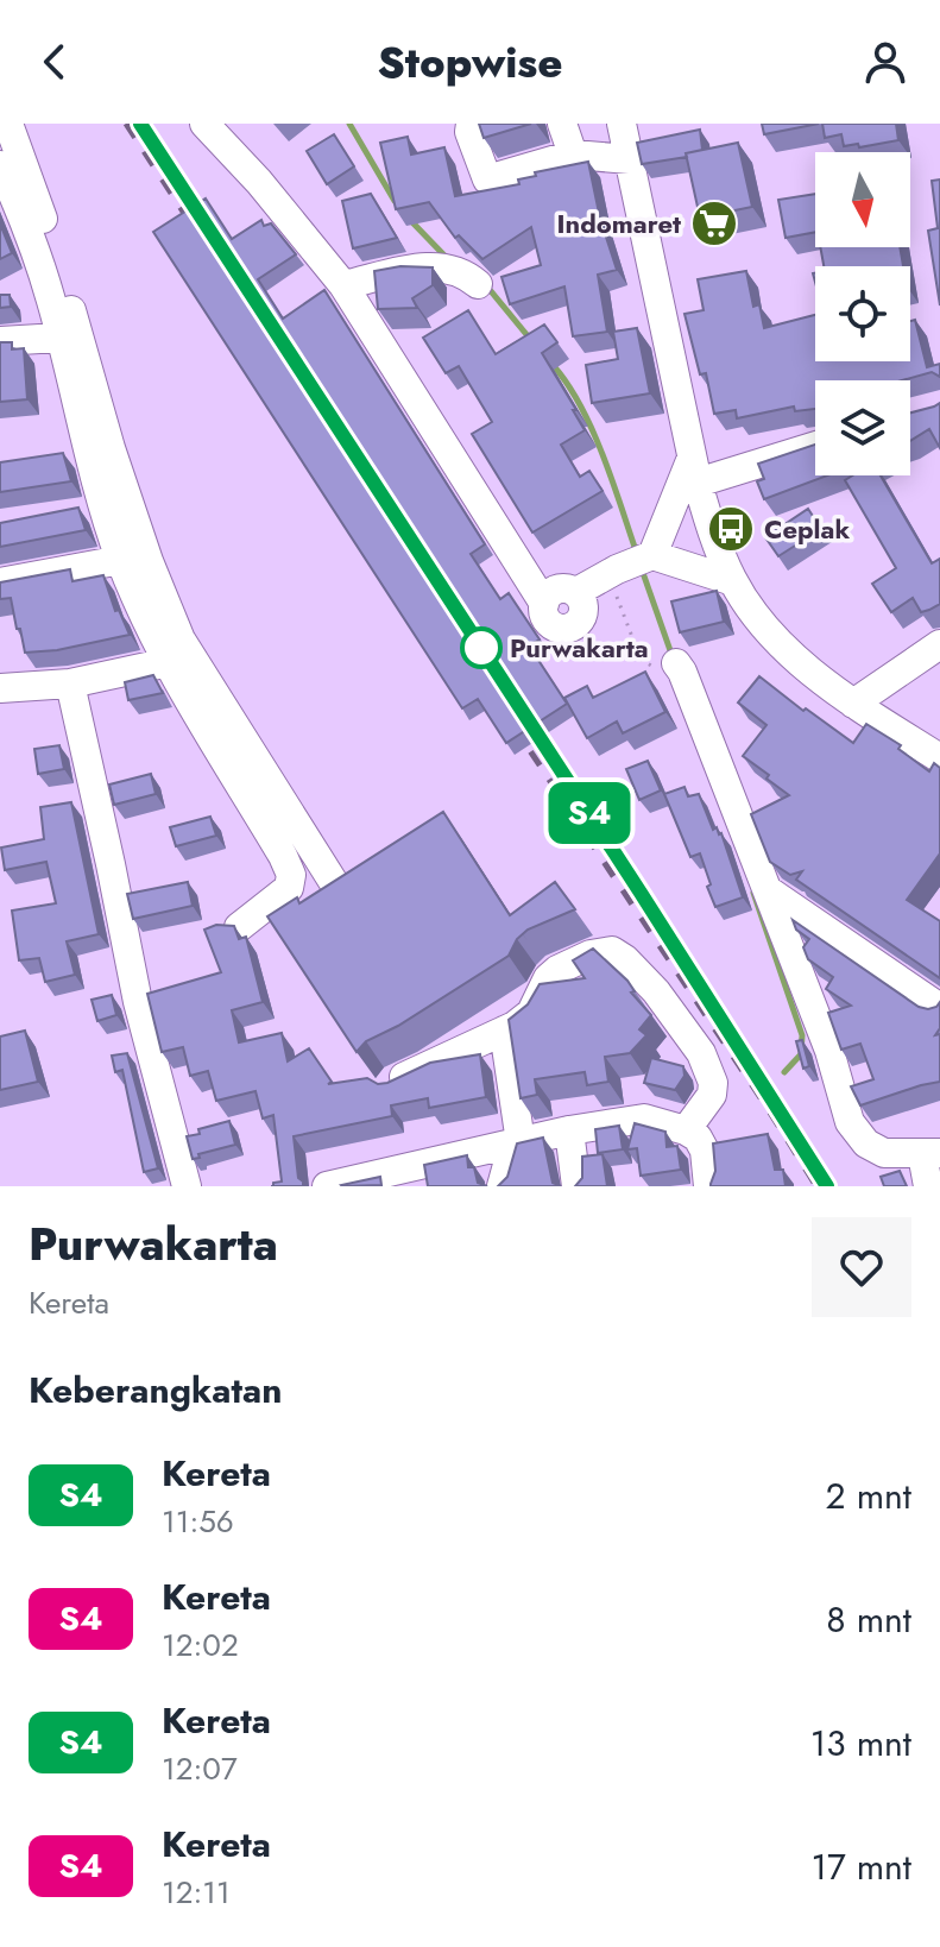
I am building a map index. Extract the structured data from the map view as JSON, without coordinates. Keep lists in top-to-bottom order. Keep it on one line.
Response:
{"places":{"supermarket":["Indomaret"],"bus stop":["Ceplak"],"other":["Purwakarta"]},"north":"bottom","page":{"header":"Stopwise","on_map":"S4","heading":[["Purwakarta","Kereta"],"Keberangkatan"],"list":[{"mark":"S4","name":"Kereta","note":"11:56","value":"2 mnt"},{"mark":"S4","name":"Kereta","note":"12:02","value":"8 mnt"},{"mark":"S4","name":"Kereta","note":"12:07","value":"13 mnt"},{"mark":"S4","name":"Kereta","note":"12:11","value":"17 mnt"}]}}
